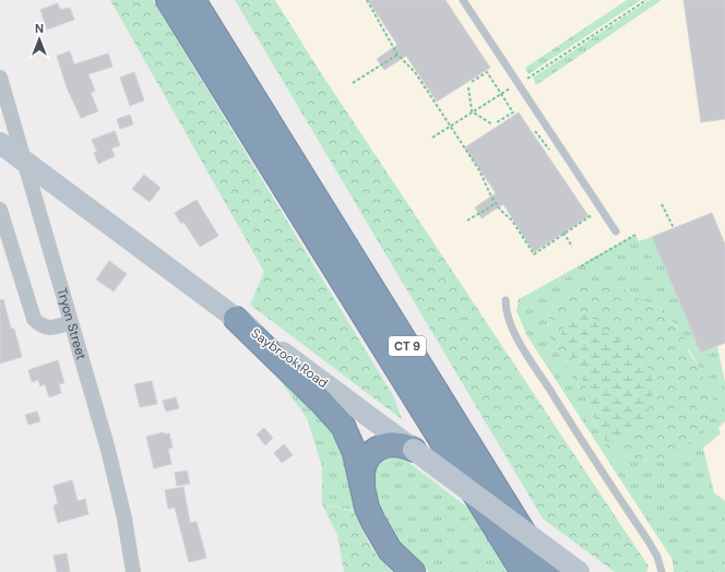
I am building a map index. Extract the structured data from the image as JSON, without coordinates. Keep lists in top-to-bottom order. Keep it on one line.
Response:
{"streets":{"highway":["CT 9"],"main road":["Saybrook Road"],"street":["Tryon Street"]},"crossings":[["Tryon Street","Saybrook Road"]],"north":"top"}
